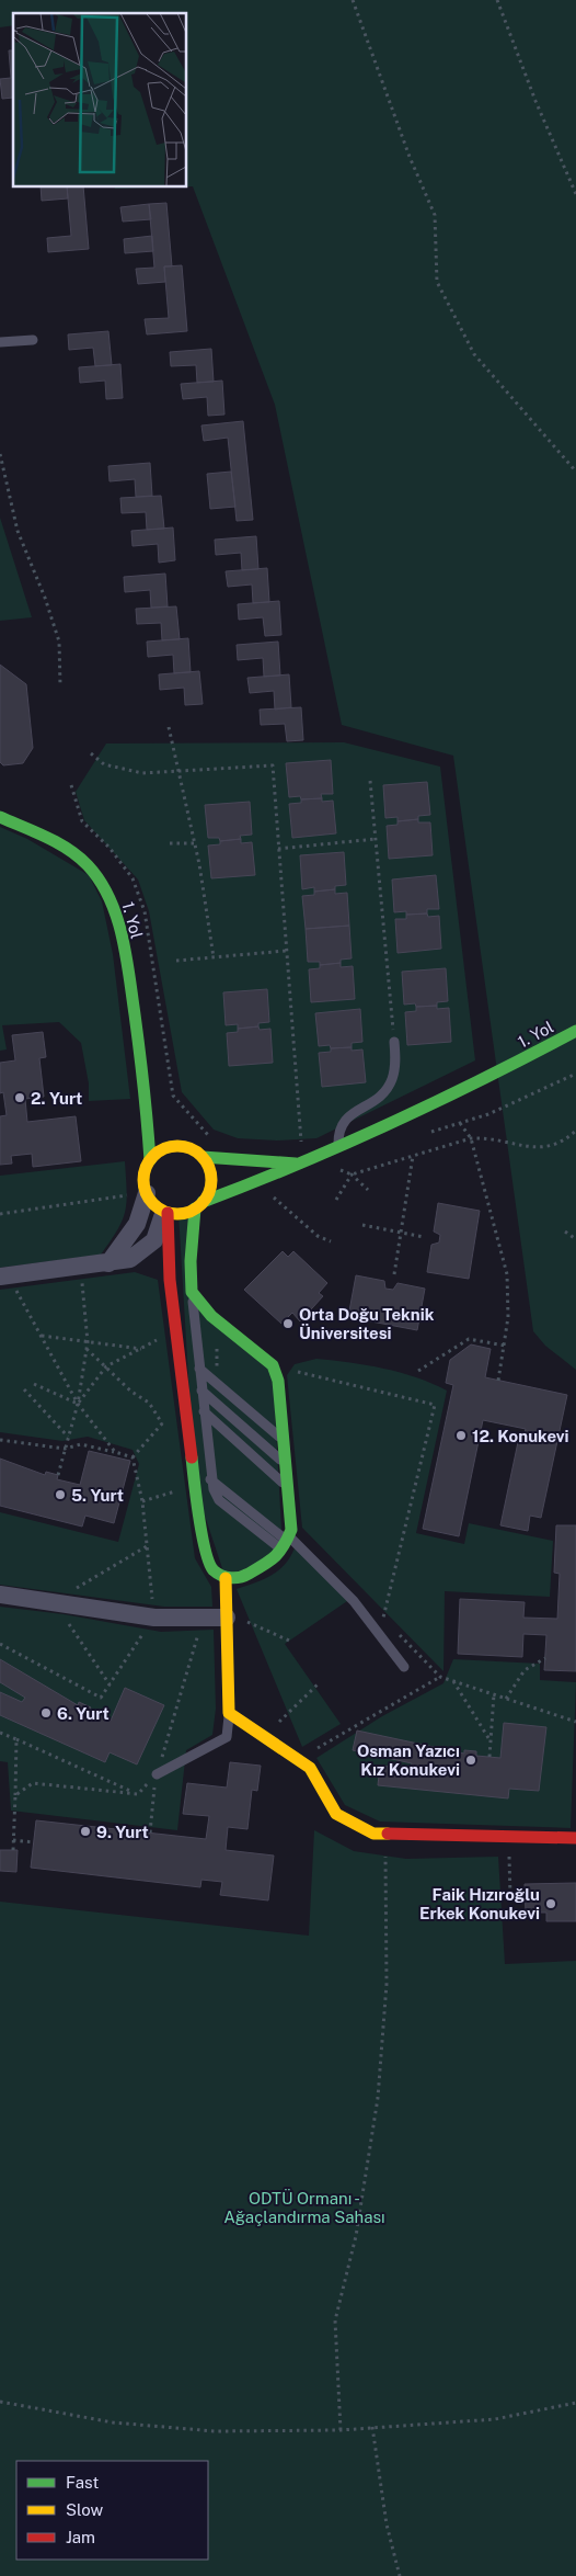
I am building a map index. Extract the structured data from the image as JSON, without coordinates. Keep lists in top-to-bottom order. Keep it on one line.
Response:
{"streets":{"street":["1. Yol"]},"parks":["ODTÜ Ormanı - Ağaçlandırma Sahası"],"places":["2. Yurt","Orta Doğu Teknik Üniversitesi","12. Konukevi","5. Yurt","6. Yurt","Osman Yazıcı Kız Konukevi","9. Yurt","Faik Hızıroğlu Erkek Konukevi"],"legend":["Fast","Slow","Jam"]}
